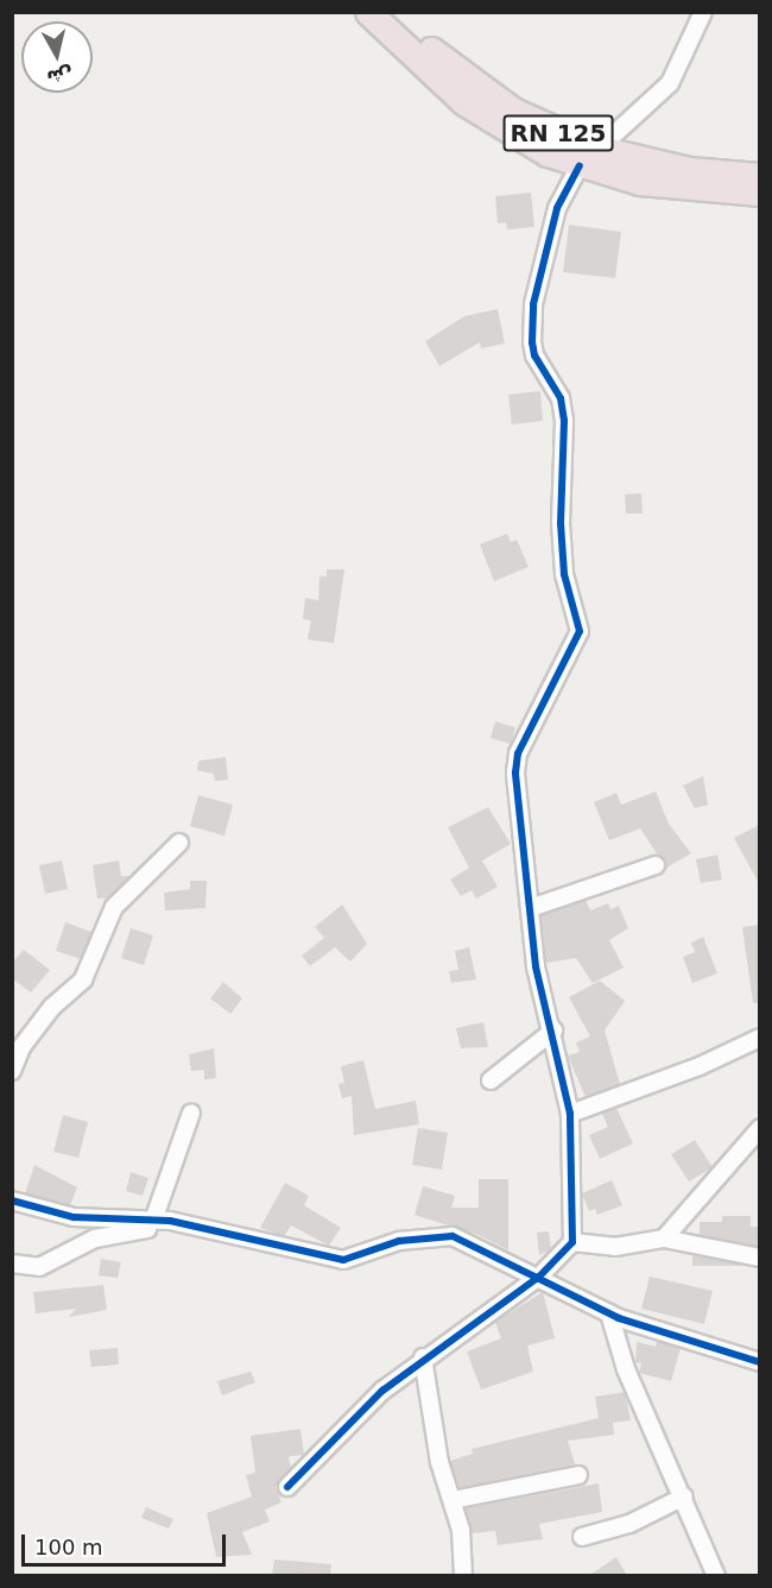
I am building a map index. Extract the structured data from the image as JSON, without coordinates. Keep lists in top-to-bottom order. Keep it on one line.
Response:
{"streets":{"highway":["RN 125"]},"scale_bar":"100 m","north":"bottom"}
